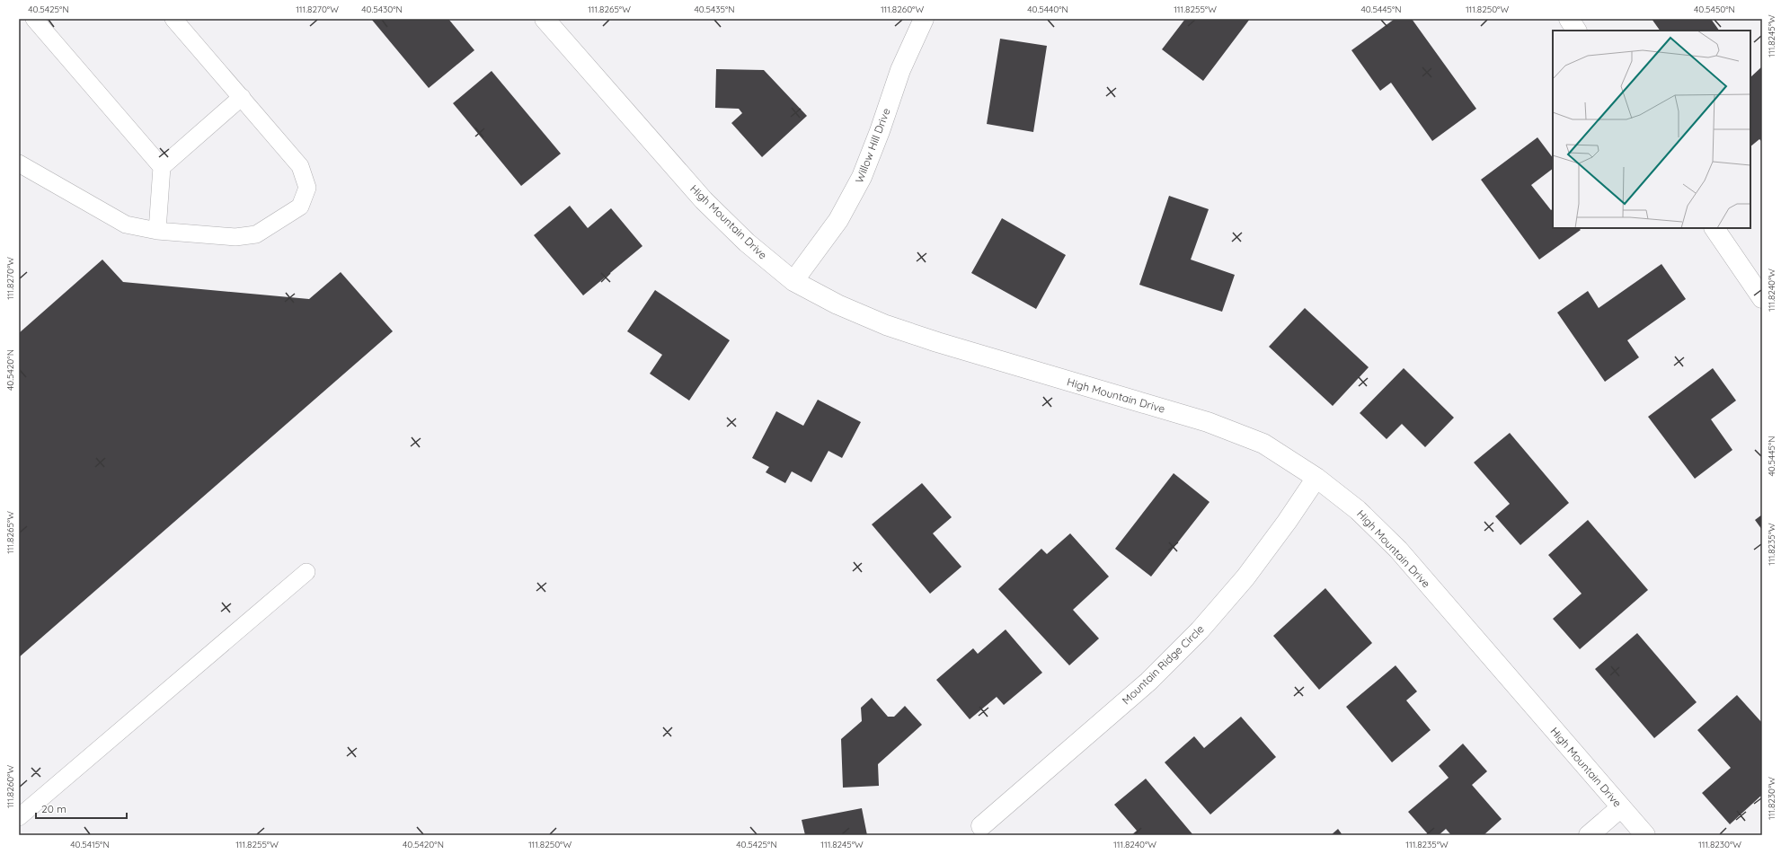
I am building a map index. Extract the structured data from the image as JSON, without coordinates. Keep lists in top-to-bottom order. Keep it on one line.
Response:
{"streets":{"street":["Willow Hill Drive","High Mountain Drive","Mountain Ridge Circle"]},"crossings":[["Willow Hill Drive","High Mountain Drive"],["High Mountain Drive","Mountain Ridge Circle"]],"scale_bar":"20 m","coordinates":["40.5425°N","111.8270°W","40.5430°N","111.8265°W","40.5435°N","111.8260°W","40.5440°N","111.8255°W","40.5445°N","111.8250°W","40.5450°N","111.8245°W","111.8240°W","40.5420°N","111.8235°W","111.8230°W","40.5415°N"]}
